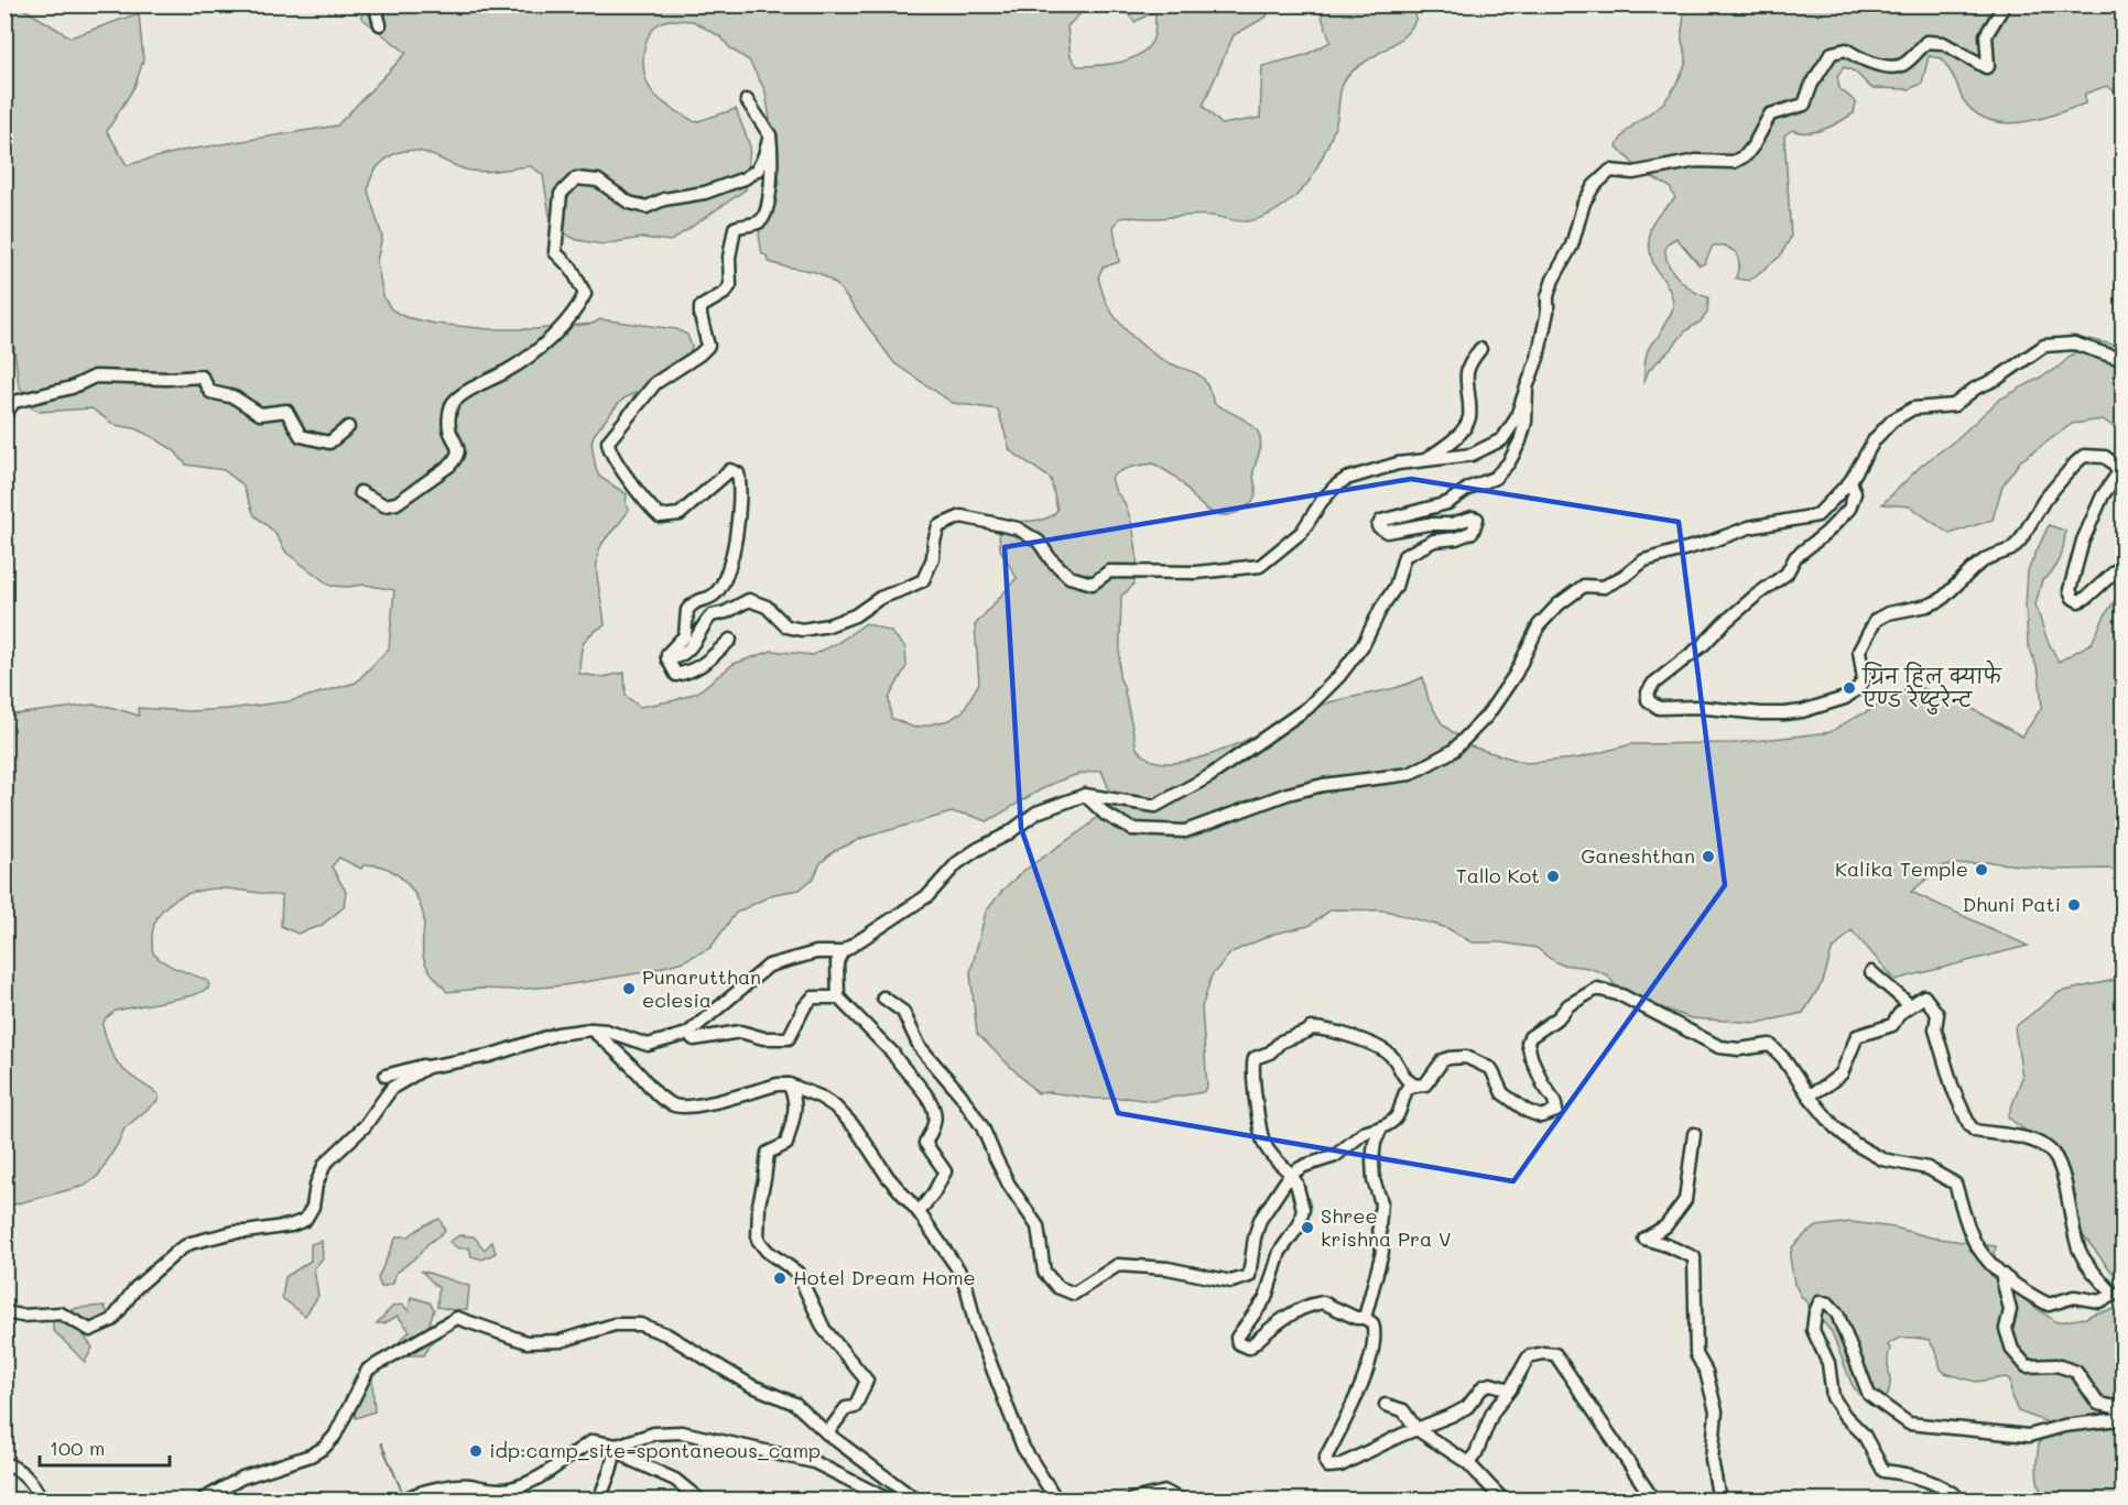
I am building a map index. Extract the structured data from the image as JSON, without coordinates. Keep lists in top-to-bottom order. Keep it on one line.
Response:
{"places":["ग्रिन हिल क्याफे एण्ड रेष्टुरेन्ट","Ganeshthan","Kalika Temple","Tallo Kot","Dhuni Pati","Punarutthan eclesia","Shree krishna Pra V","Hotel Dream Home","idp:camp_site=spontaneous_camp"],"scale_bar":"100 m"}
